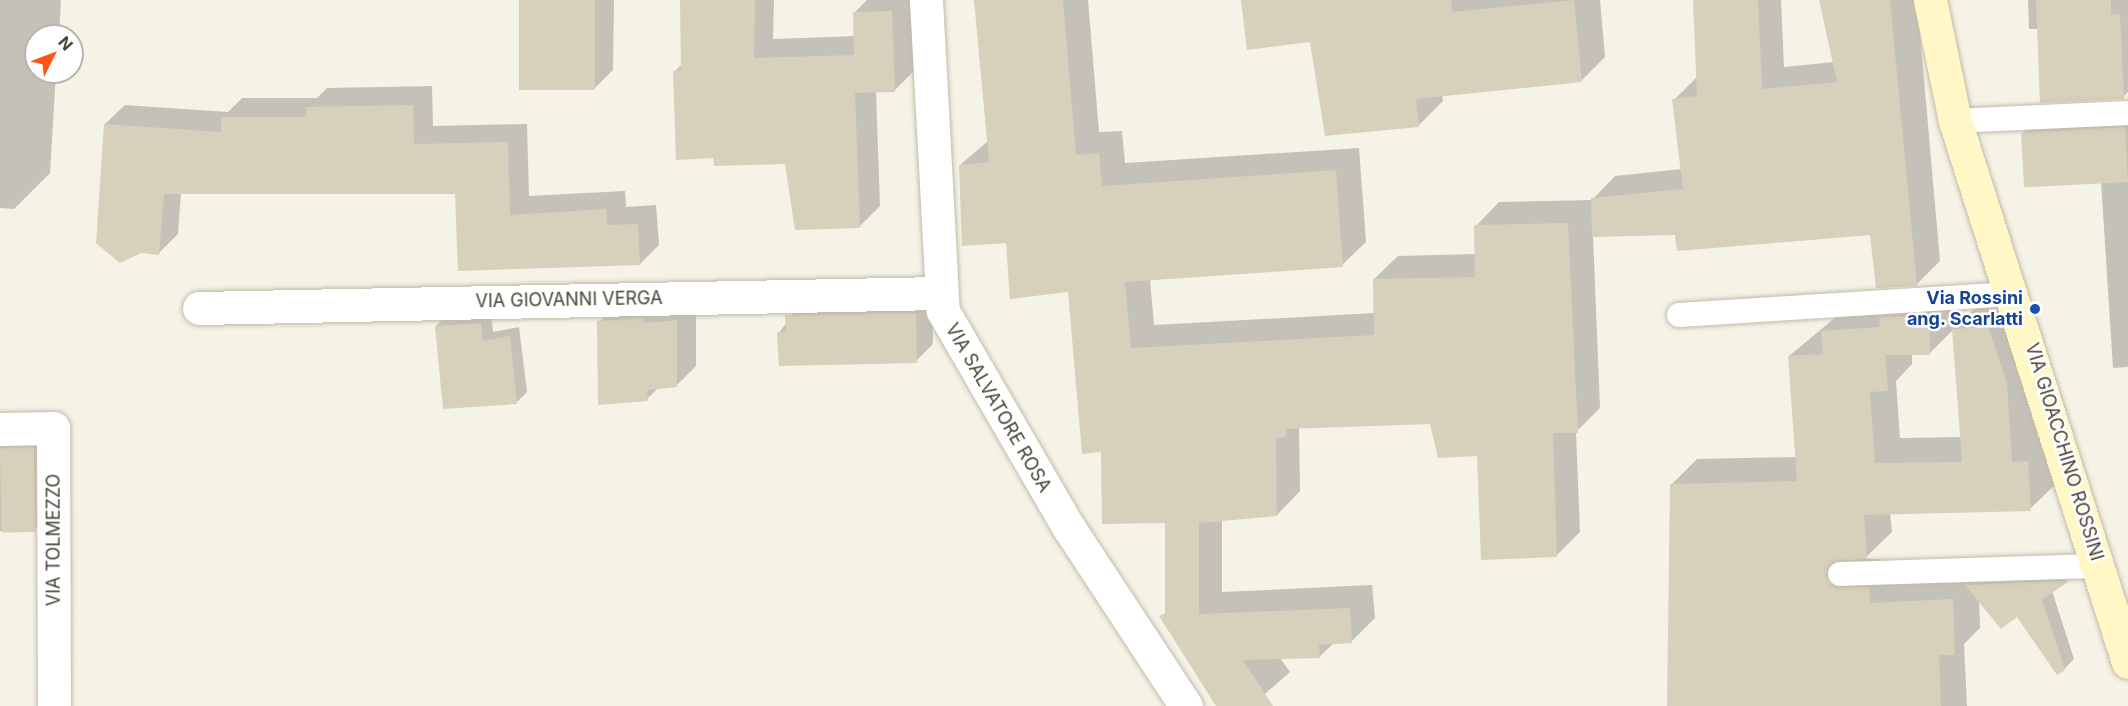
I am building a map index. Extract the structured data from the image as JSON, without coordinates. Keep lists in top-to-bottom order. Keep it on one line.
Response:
{"streets":{"street":["VIA GIOVANNI VERGA","VIA SALVATORE ROSA","VIA GIOACCHINO ROSSINI","VIA TOLMEZZO"]},"crossings":[["VIA GIOVANNI VERGA","VIA SALVATORE ROSA"]],"places":["Via Rossini ang. Scarlatti"],"north":"top right"}
